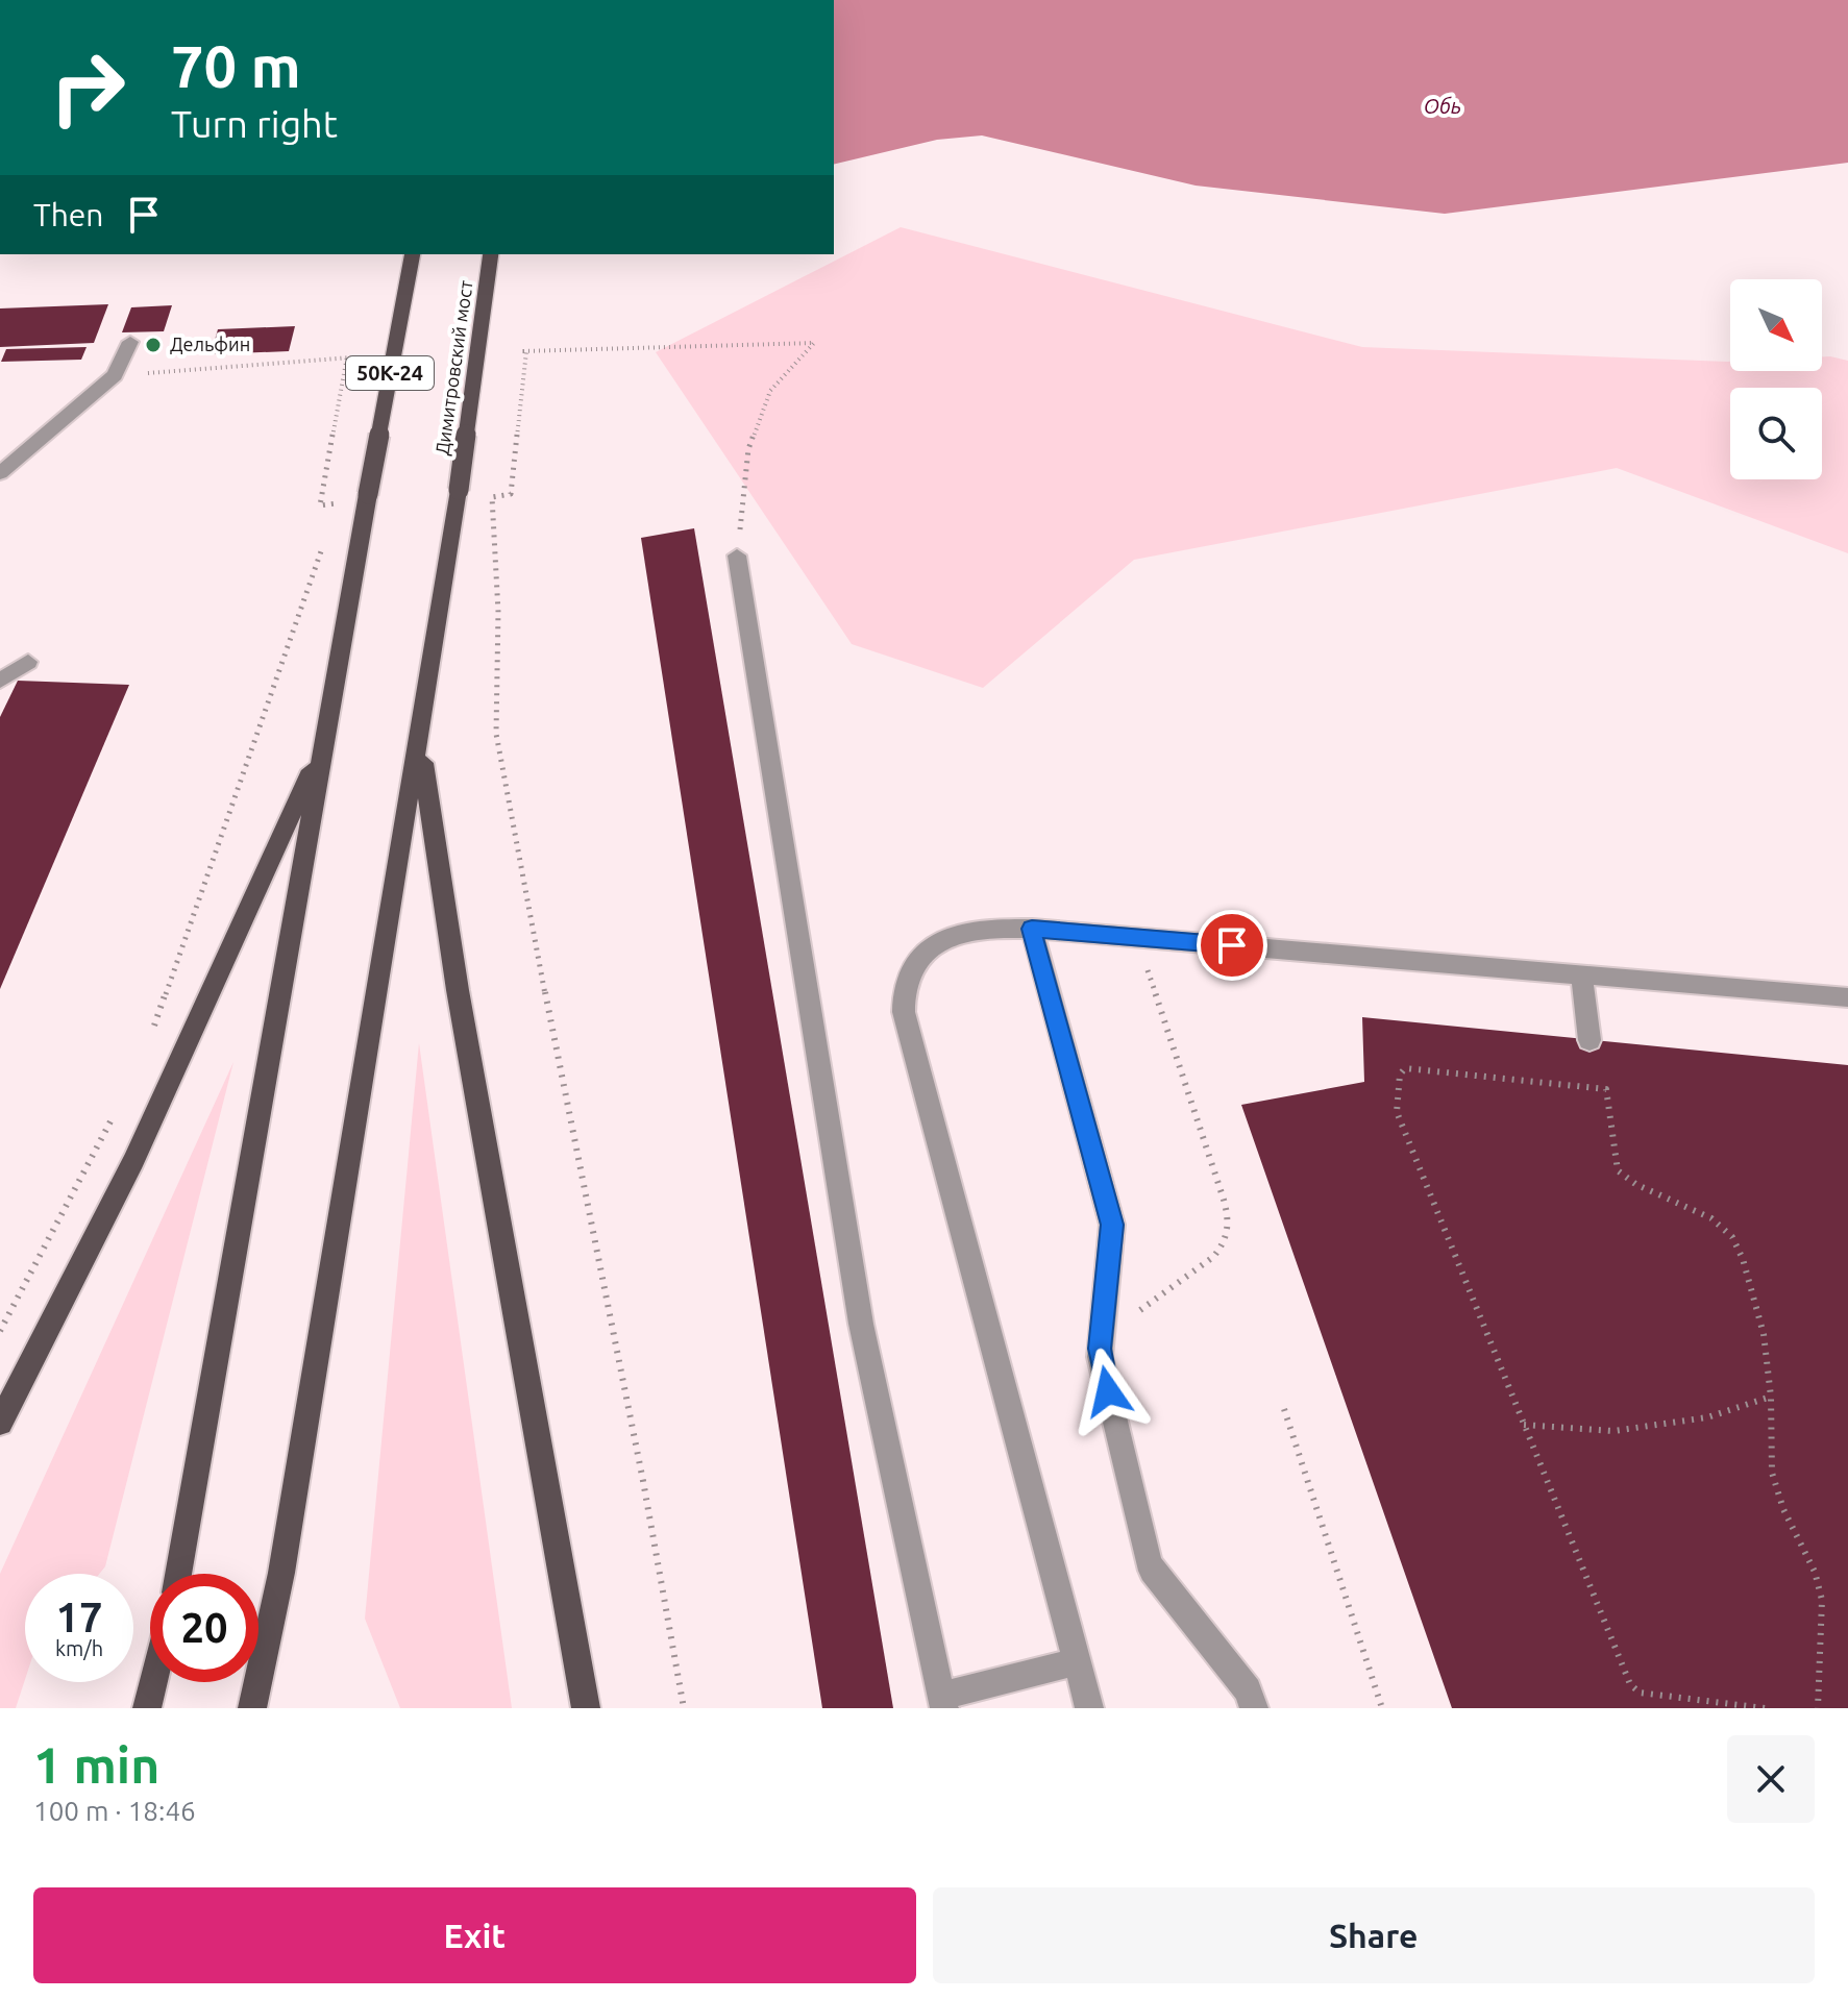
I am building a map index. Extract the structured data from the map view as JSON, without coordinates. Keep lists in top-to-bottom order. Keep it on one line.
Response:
{"streets":{"main road":["Димитровский мост","50К-24"]},"water":["Обь"],"places":["Дельфин"],"north":"bottom right","page":{"turn":["70 m","Turn right"],"then":"Then","speed":"17 km/h","limit":"20","heading":["1 min","100 m · 18:46"],"buttons":["Exit","Share"]}}
